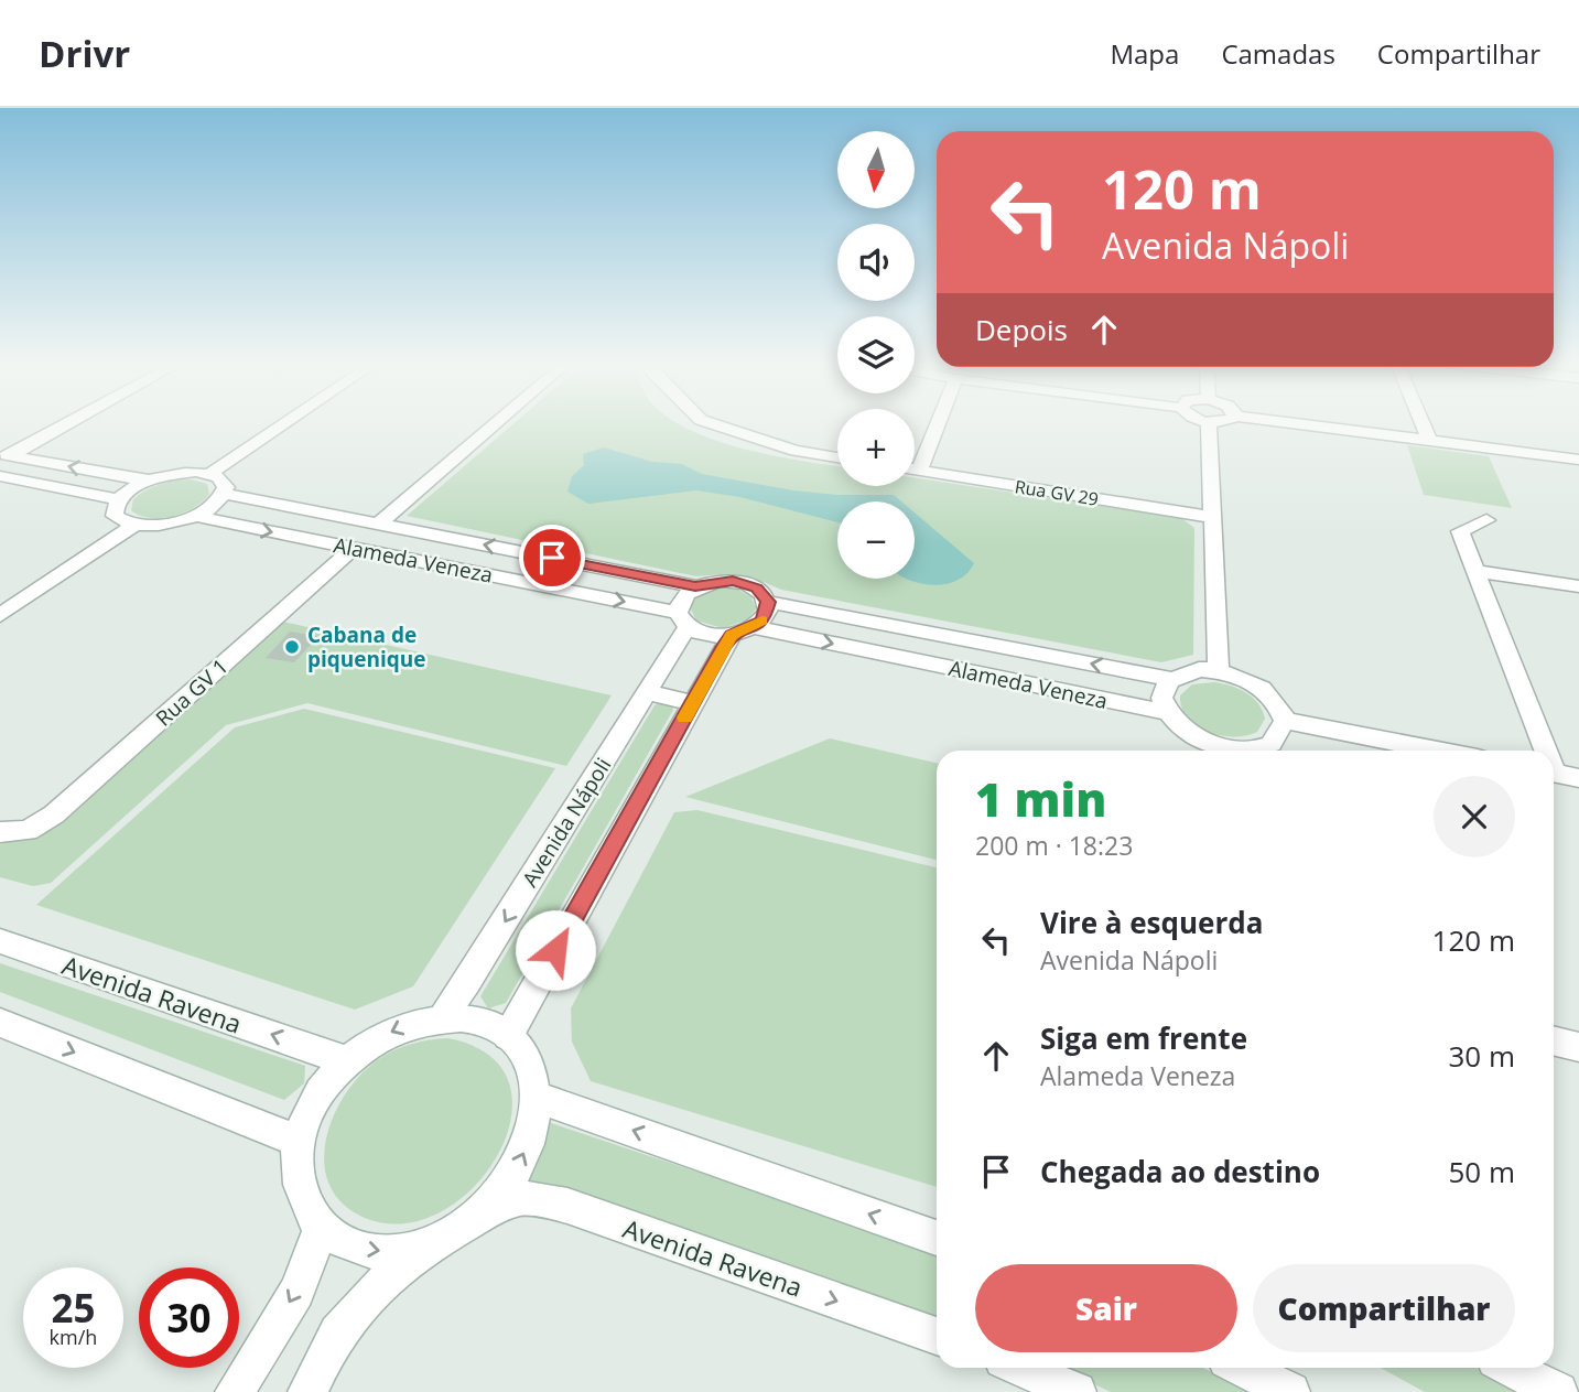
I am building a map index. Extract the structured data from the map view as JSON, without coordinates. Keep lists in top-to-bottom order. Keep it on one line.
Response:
{"streets":{"street":["Rua GV 29","Alameda Veneza","Rua GV 1","Avenida Nápoli","Avenida Ravena"]},"crossings":[["Alameda Veneza","Rua GV 1"],["Alameda Veneza","Avenida Nápoli"],["Avenida Nápoli","Avenida Ravena"]],"places":["Cabana de piquenique"],"north":"bottom","page":{"header":"Drivr","nav":["Mapa","Camadas","Compartilhar"],"map_buttons":["+","−"],"turn":["120 m","Avenida Nápoli"],"then":"Depois","heading":["1 min","200 m · 18:23"],"list":[{"name":"Vire à esquerda","note":"Avenida Nápoli","value":"120 m"},{"name":"Siga em frente","note":"Alameda Veneza","value":"30 m"},{"name":"Chegada ao destino","value":"50 m"}],"buttons":["Sair","Compartilhar"],"speed":"25 km/h","limit":"30"}}
